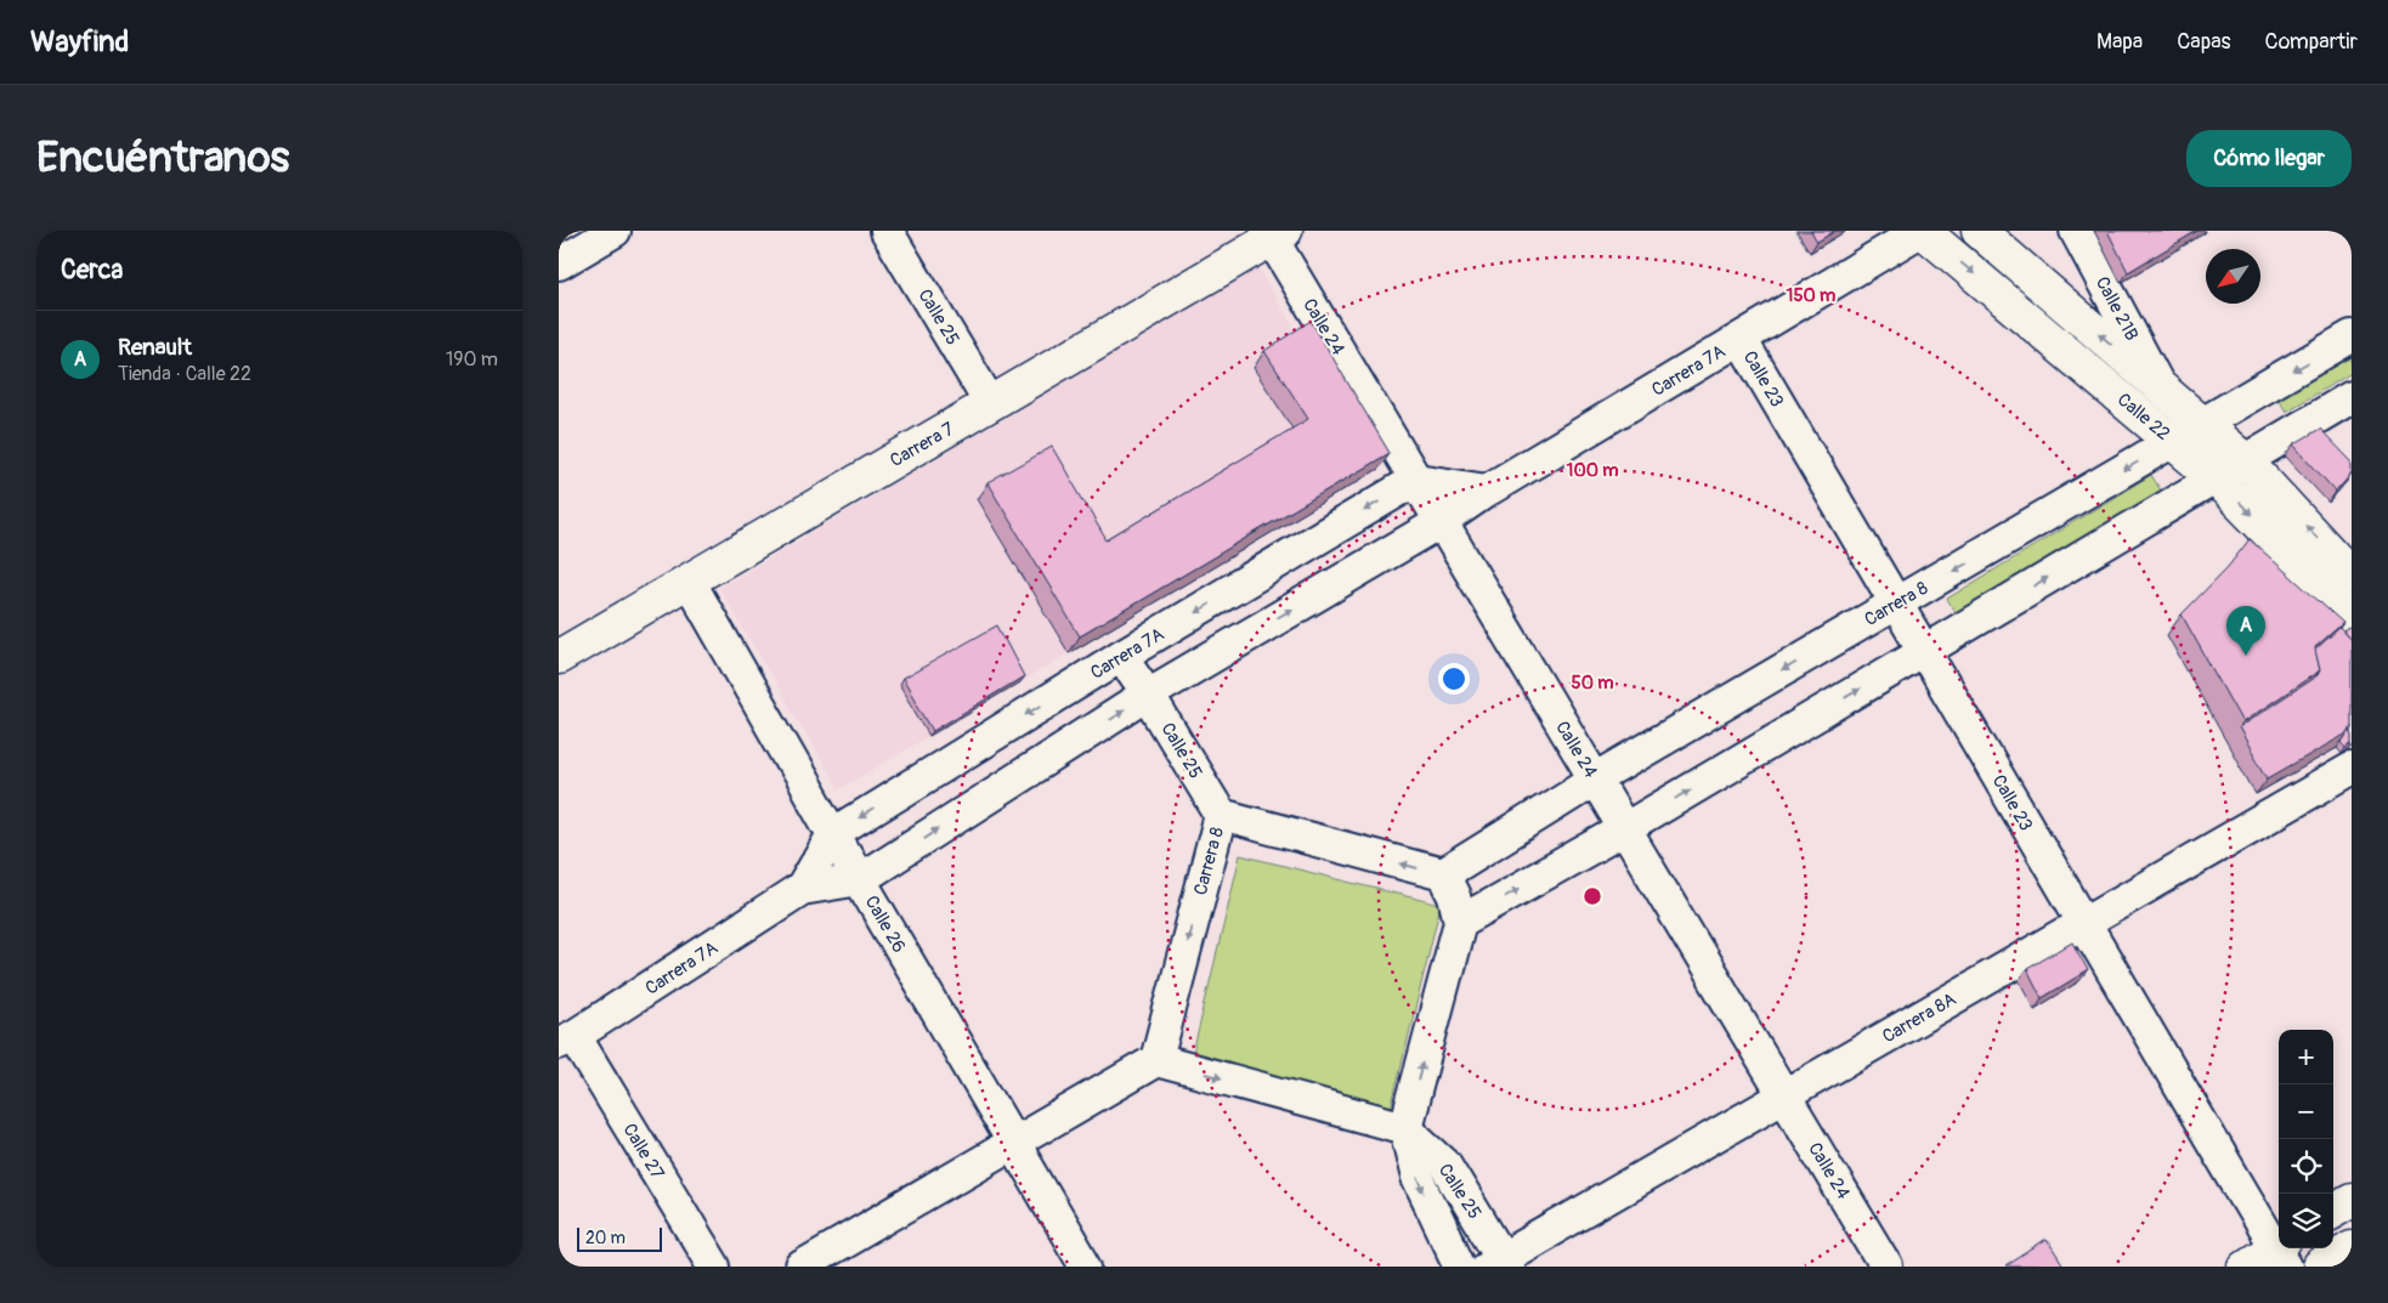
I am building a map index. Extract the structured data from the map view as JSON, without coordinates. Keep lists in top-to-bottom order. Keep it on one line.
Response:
{"streets":{"main road":["Calle 22","Carrera 7"],"street":["Calle 21B","Calle 25","Calle 24","Carrera 7A","Calle 23","Carrera 8","Calle 26","Carrera 8A","Calle 27"]},"crossings":[["Calle 21B","Calle 22"],["Calle 25","Carrera 7A"],["Calle 25","Carrera 7"],["Calle 25","Carrera 8"],["Calle 25","Carrera 8A"],["Calle 24","Carrera 7A"],["Calle 24","Carrera 7"],["Calle 24","Carrera 8"],["Calle 24","Carrera 8A"],["Carrera 7A","Calle 23"],["Carrera 7A","Calle 22"],["Carrera 7A","Calle 26"],["Carrera 7A","Calle 27"],["Calle 23","Carrera 8"],["Calle 23","Carrera 8A"],["Calle 22","Carrera 8"],["Carrera 7","Calle 26"]],"scale_bar":"20 m","north":"bottom left","page":{"header":"Wayfind","nav":["Mapa","Capas","Compartir"],"buttons":"Cómo llegar","title":"Encuéntranos","heading":"Cerca","list":[{"mark":"A","name":"Renault","note":"Tienda · Calle 22","value":"190 m"}],"pins":"A","map_buttons":["+","−"],"scale":"20 m"},"rings":["150 m","100 m","50 m"]}
